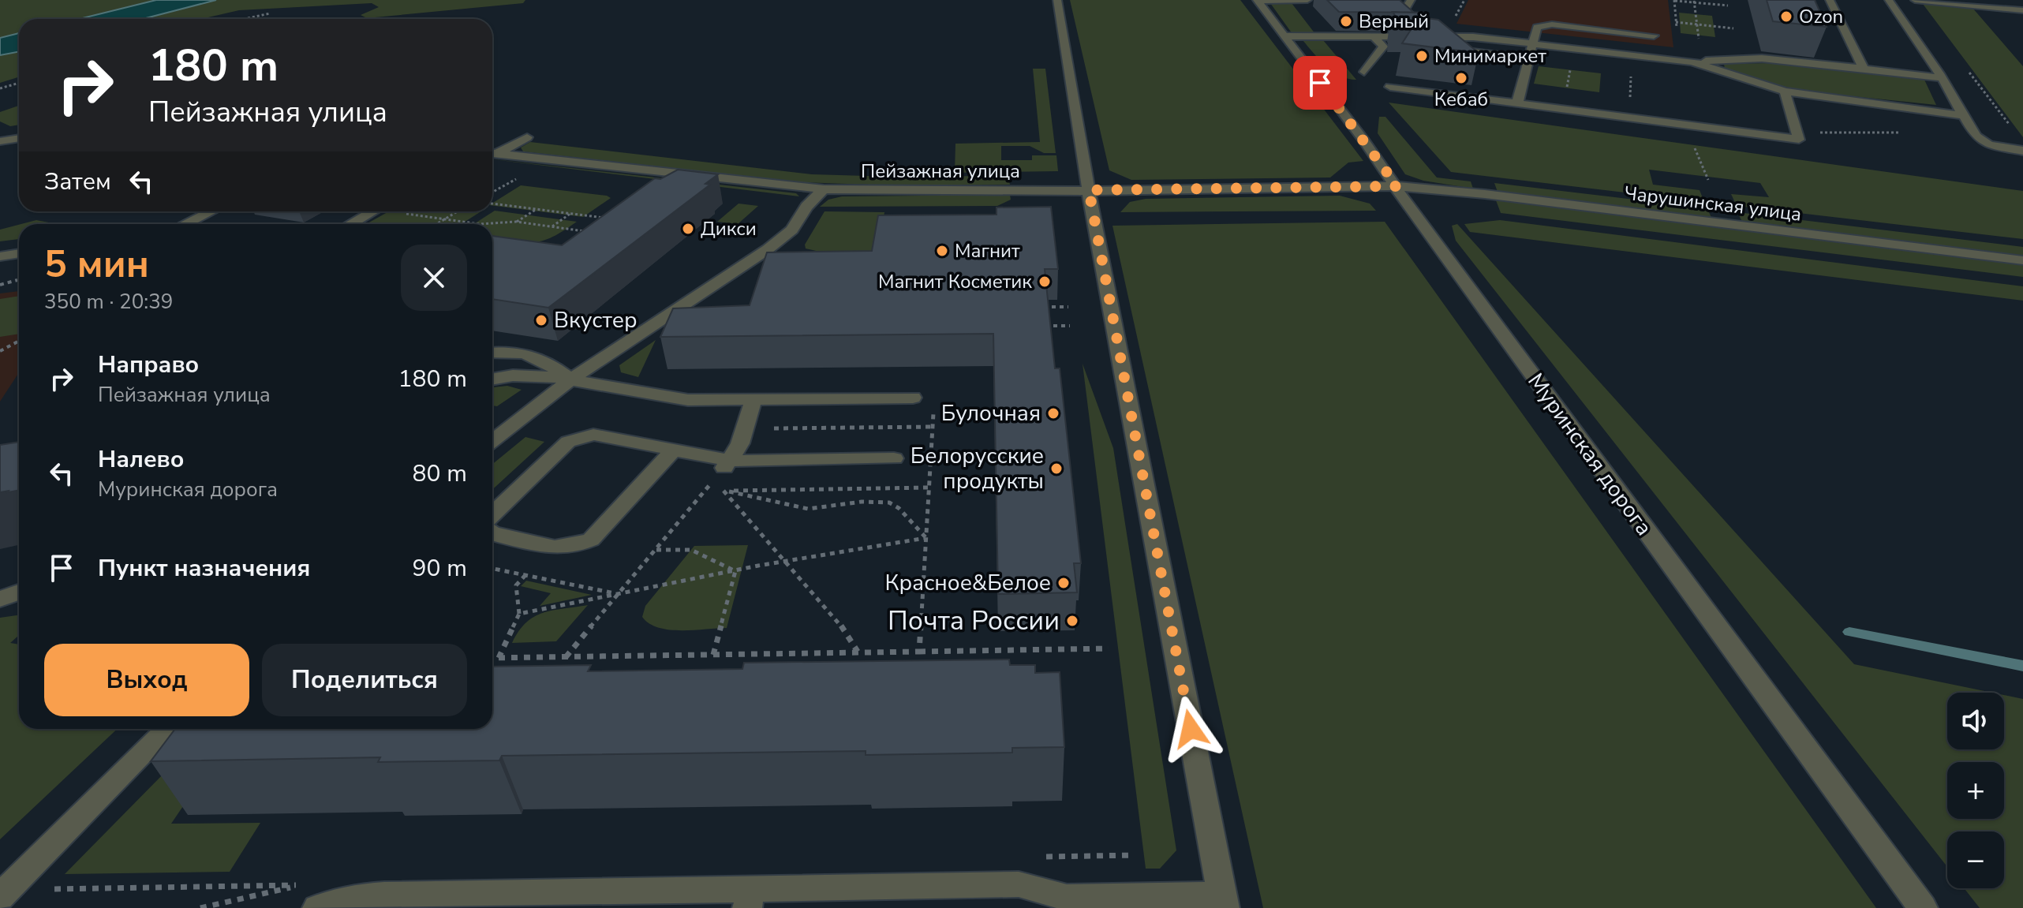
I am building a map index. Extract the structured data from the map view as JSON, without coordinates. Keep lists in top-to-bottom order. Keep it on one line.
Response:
{"streets":{"street":["Пейзажная улица","Чарушинская улица","Муринская дорога"]},"crossings":[["Пейзажная улица","Чарушинская улица"],["Пейзажная улица","Муринская дорога"],["Чарушинская улица","Муринская дорога"]],"places":["Ozon","Верный","Минимаркет","Кебаб","Дикси","Магнит","Магнит Косметик","Вкустер","Булочная","Белорусские продукты","Красное&Белое","Почта России"],"page":{"turn":["180 m","Пейзажная улица"],"then":"Затем","heading":["5 мин","350 m · 20:39"],"list":[{"name":"Направо","note":"Пейзажная улица","value":"180 m"},{"name":"Налево","note":"Муринская дорога","value":"80 m"},{"name":"Пункт назначения","value":"90 m"}],"buttons":["Выход","Поделиться"],"map_buttons":["+","−"]}}
